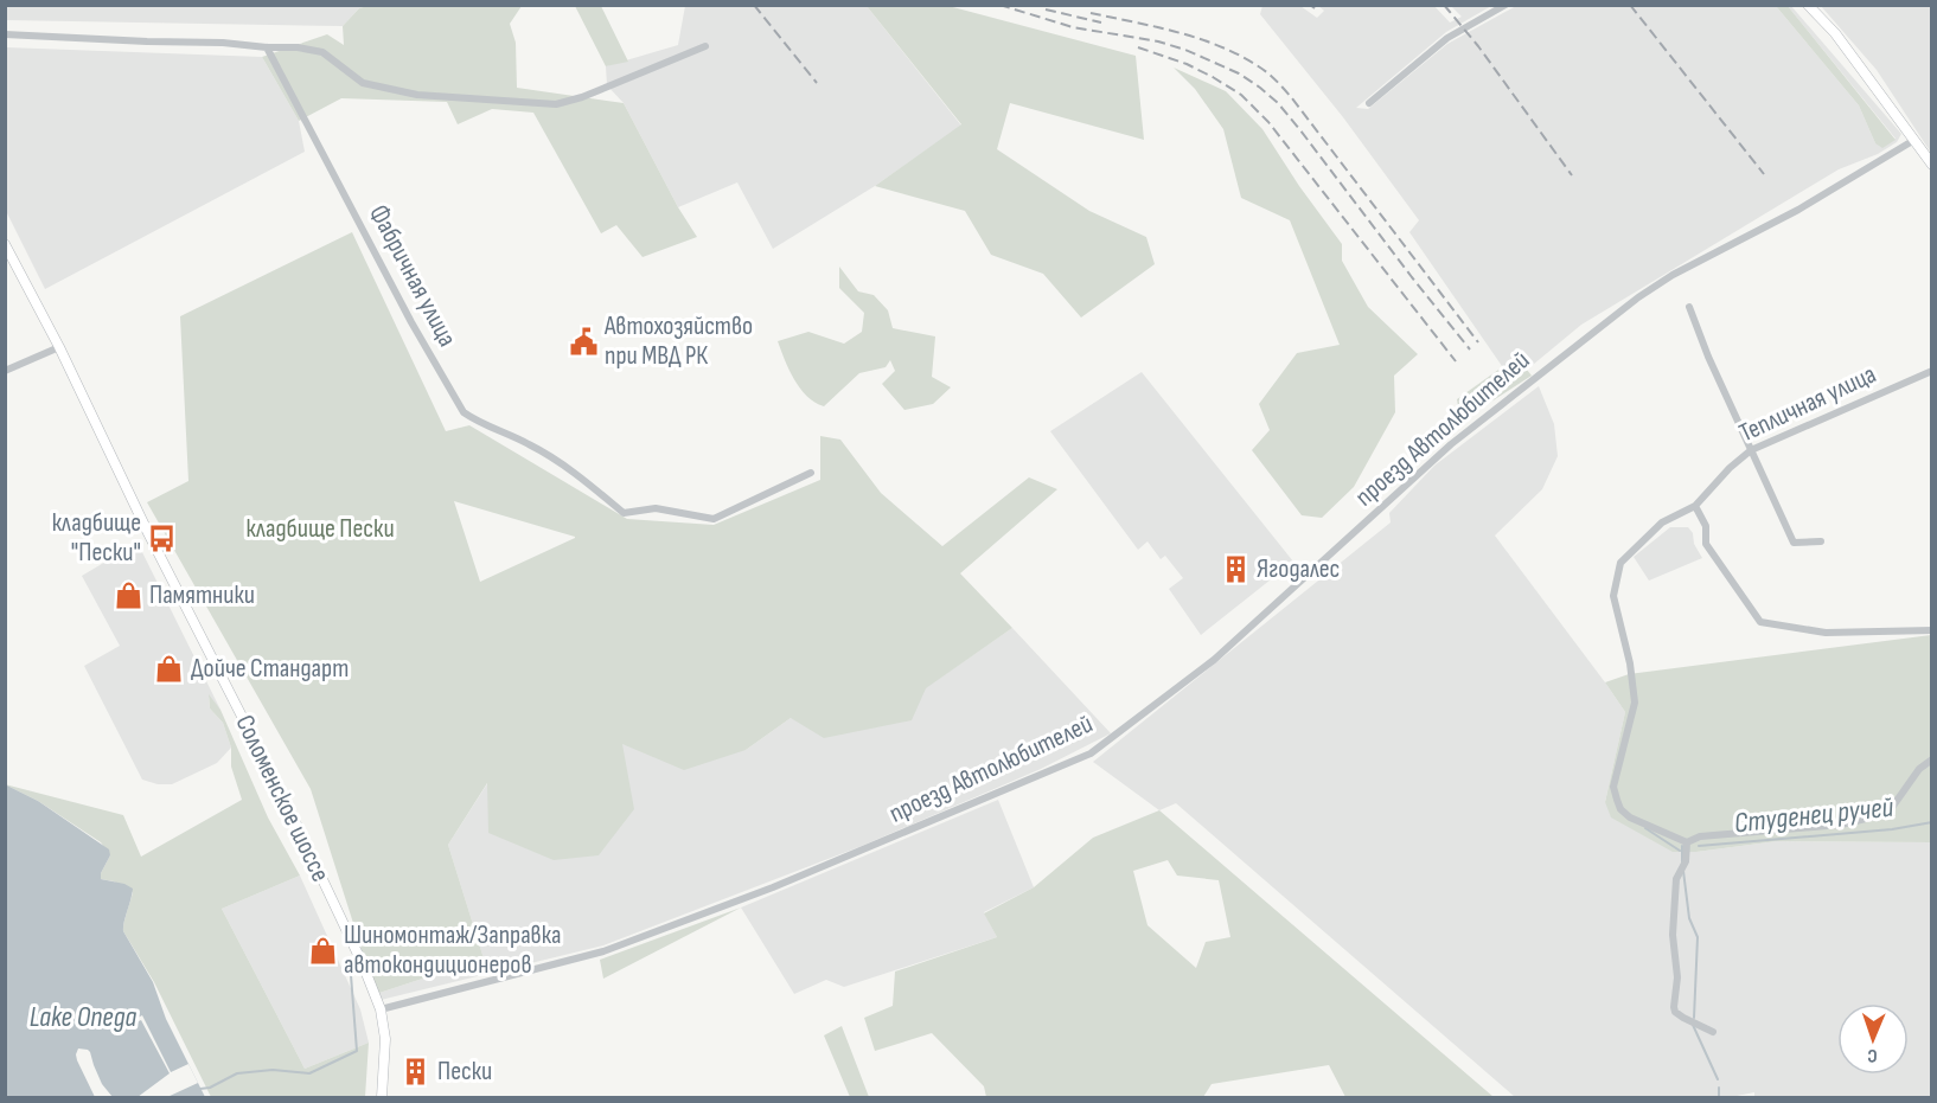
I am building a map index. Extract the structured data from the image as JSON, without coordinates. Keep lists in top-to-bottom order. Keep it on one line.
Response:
{"streets":{"main road":["Соломенское шоссе"],"street":["Фабричная улица","Тепличная улица","проезд Автолюбителей"]},"crossings":[["проезд Автолюбителей","Соломенское шоссе"]],"water":["Студенец ручей","Lake Onega"],"parks":["кладбище Пески"],"places":{"public building":["Автохозяйство при МВД РК"],"bus stop":["кладбище \"Пески\""],"building":["Ягодалес","Пески"],"shop":["Памятники","Дойче Стандарт","Шиномонтаж/Заправка автокондиционеров"]},"north":"bottom"}
